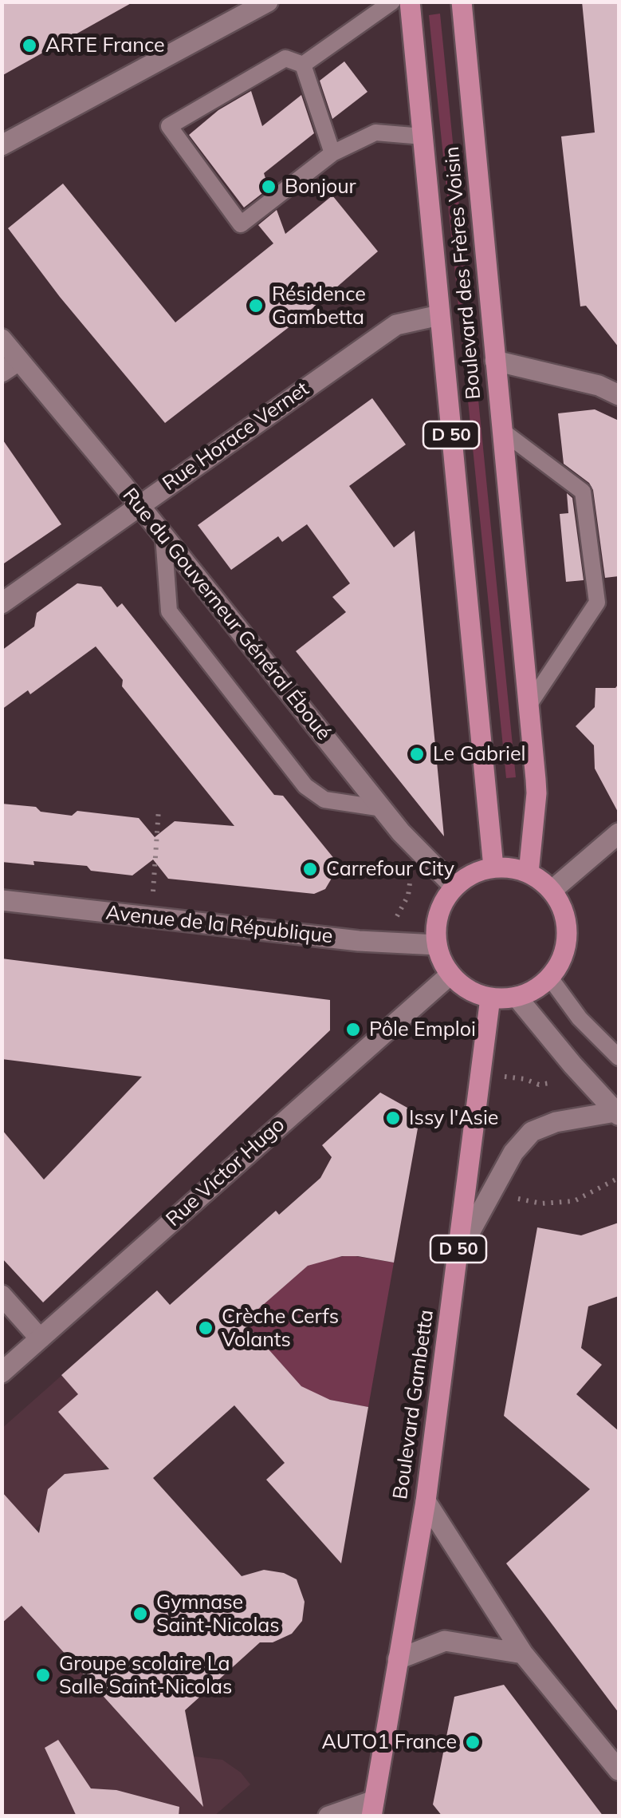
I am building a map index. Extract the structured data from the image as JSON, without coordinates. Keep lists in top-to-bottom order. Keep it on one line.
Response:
{"streets":{"main road":["Boulevard des Frères Voisin","D 50","Boulevard Gambetta"],"street":["Rue Horace Vernet","Rue du Gouverneur Général Éboué","Avenue de la République","Rue Victor Hugo"]},"crossings":[["Boulevard des Frères Voisin","Rue Horace Vernet"],["Boulevard des Frères Voisin","Rue du Gouverneur Général Éboué"],["Boulevard des Frères Voisin","Avenue de la République"],["Boulevard des Frères Voisin","Rue Victor Hugo"],["Boulevard des Frères Voisin","Boulevard Gambetta"],["Rue Horace Vernet","Rue du Gouverneur Général Éboué"],["Rue du Gouverneur Général Éboué","Avenue de la République"],["Rue du Gouverneur Général Éboué","Rue Victor Hugo"],["Rue du Gouverneur Général Éboué","Boulevard Gambetta"],["Avenue de la République","Rue Victor Hugo"],["Avenue de la République","Boulevard Gambetta"],["Rue Victor Hugo","Boulevard Gambetta"]],"places":["ARTE France","Bonjour","Résidence Gambetta","Le Gabriel","Carrefour City","Pôle Emploi","Issy l'Asie","Crèche Cerfs Volants","Gymnase Saint-Nicolas","Groupe scolaire La Salle Saint-Nicolas","AUTO1 France"]}
